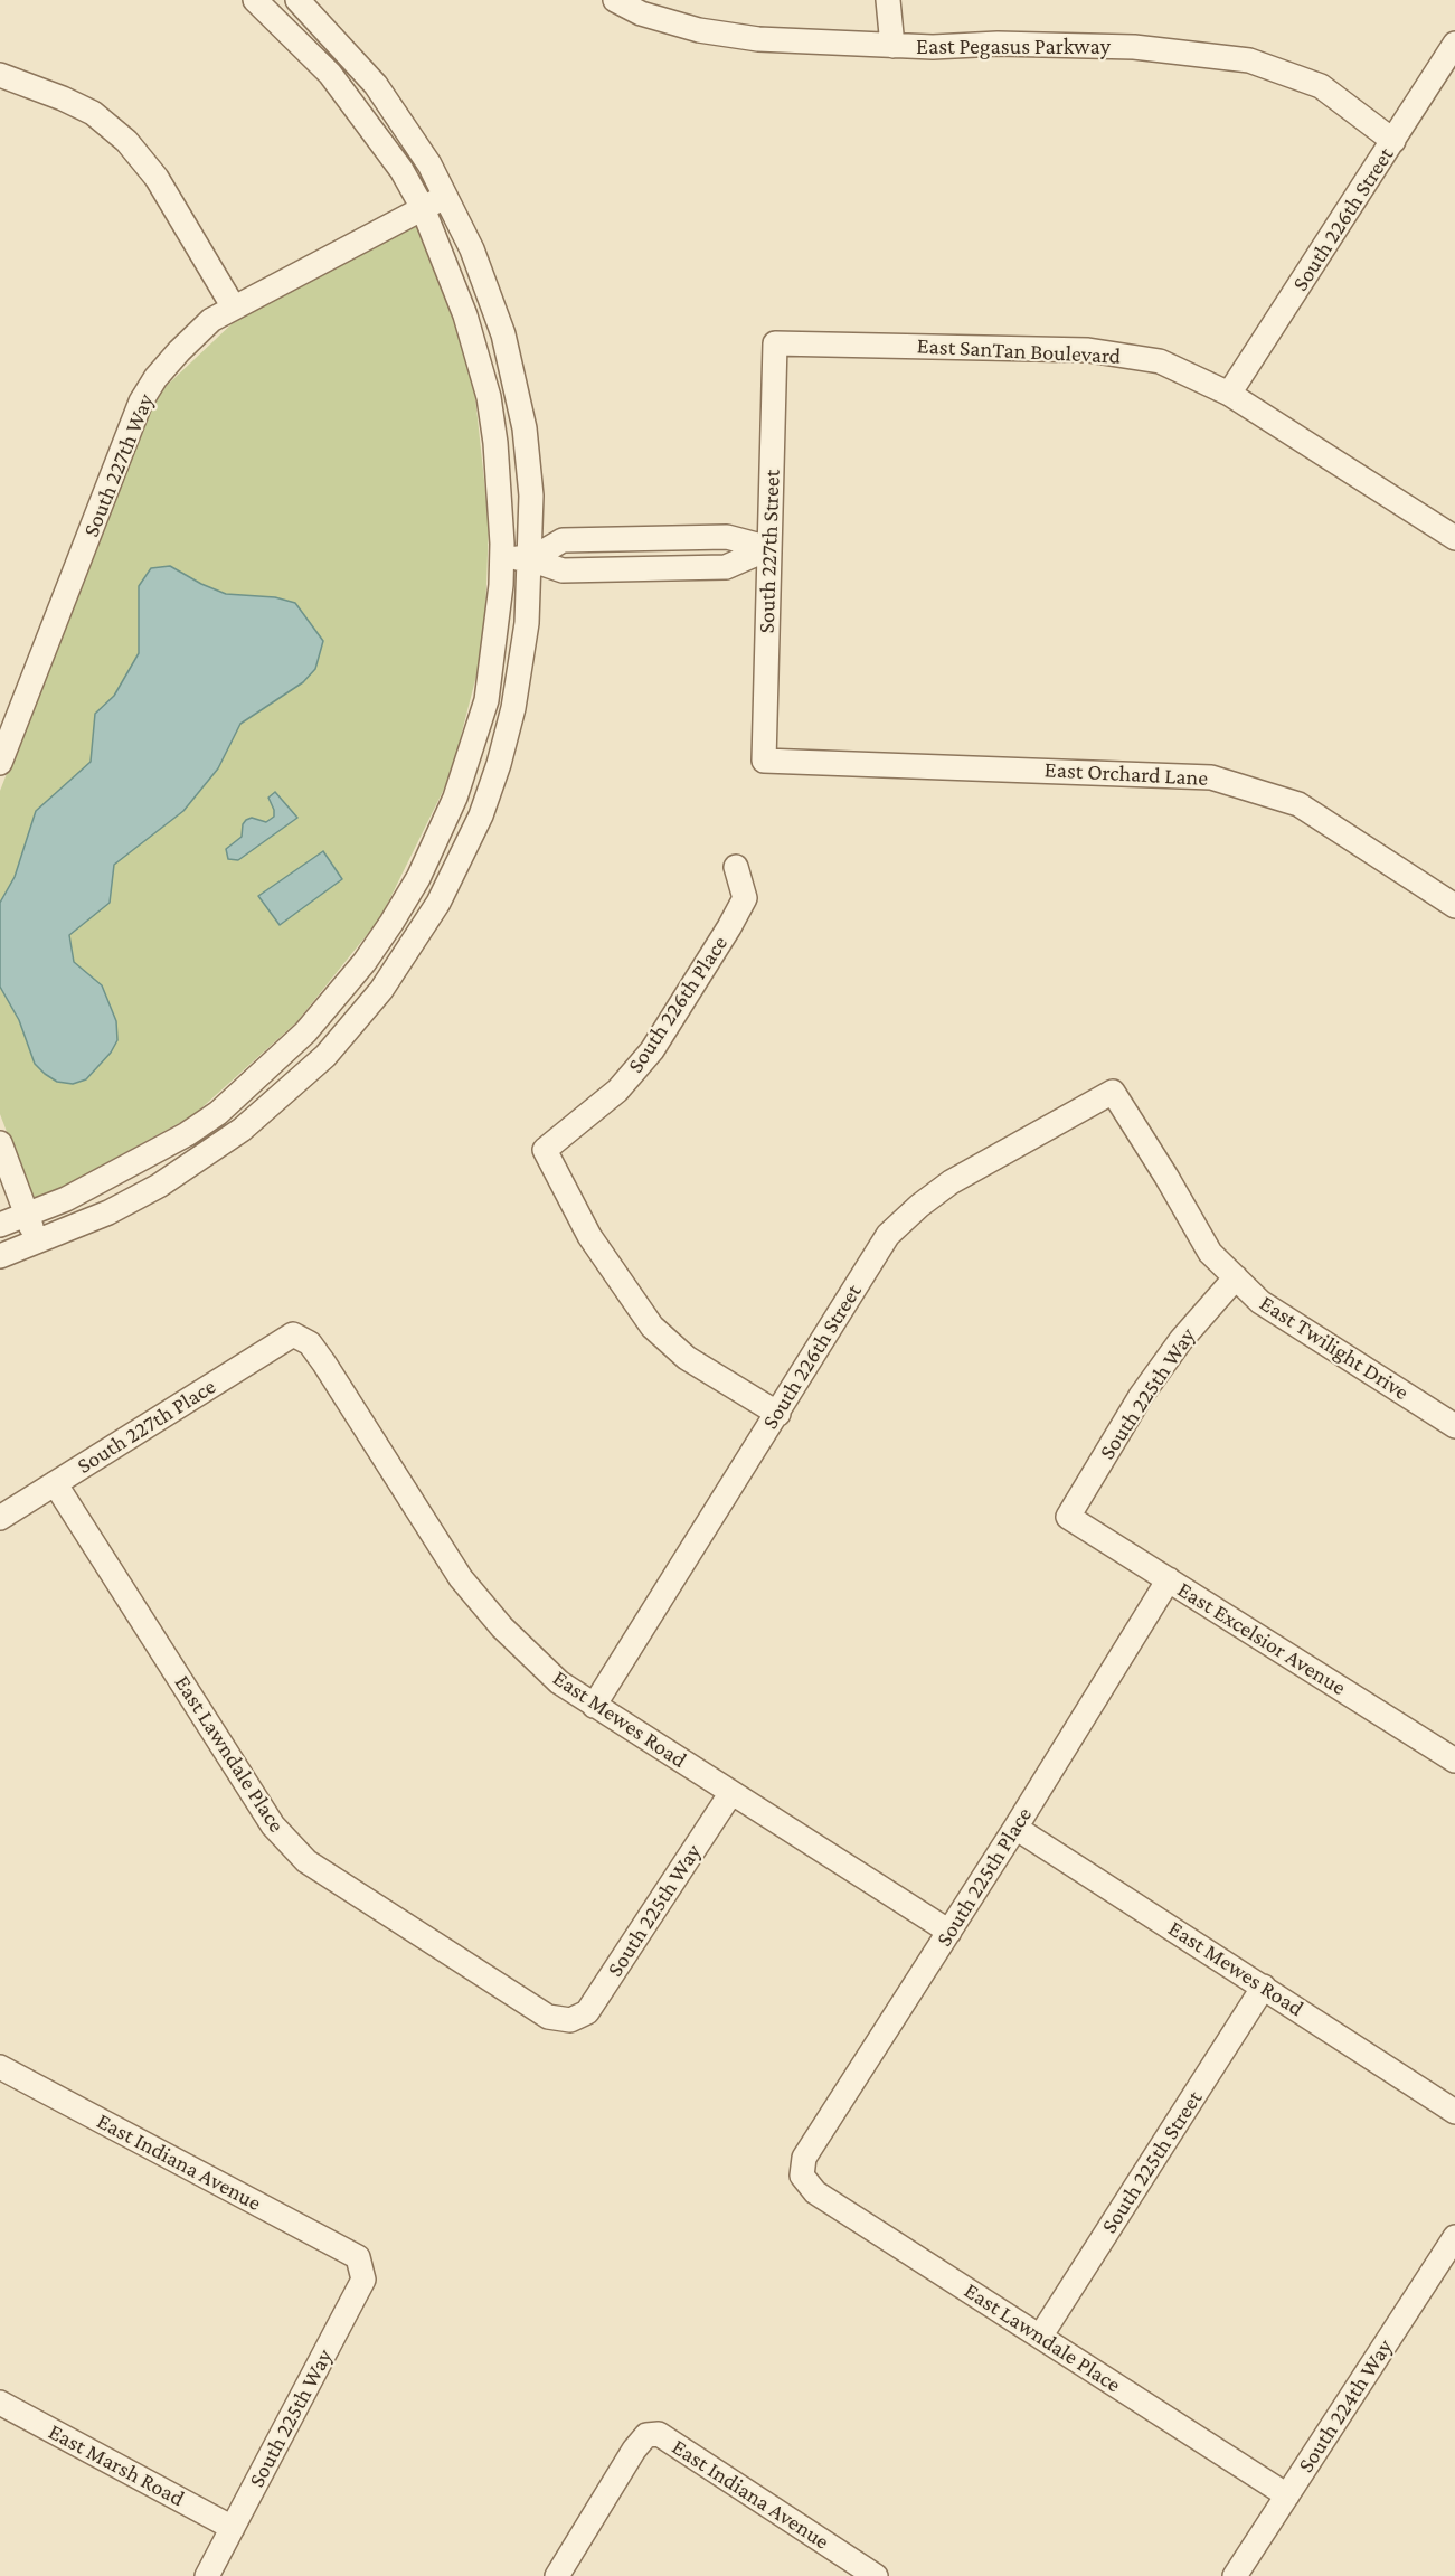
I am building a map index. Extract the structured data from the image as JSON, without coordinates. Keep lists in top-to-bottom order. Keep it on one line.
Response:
{"streets":{"street":["East Pegasus Parkway","South 226th Street","East SanTan Boulevard","South 227th Way","South 227th Street","East Orchard Lane","South 226th Place","East Twilight Drive","South 225th Way","South 227th Place","East Excelsior Avenue","East Mewes Road","East Lawndale Place","South 225th Place","East Indiana Avenue","South 225th Street","South 224th Way","East Marsh Road"]},"crossings":[["East Pegasus Parkway","South 226th Street"],["South 226th Street","East SanTan Boulevard"],["South 226th Street","South 226th Place"],["South 226th Street","East Twilight Drive"],["South 226th Street","East Mewes Road"],["East SanTan Boulevard","South 227th Street"],["South 227th Street","East Orchard Lane"],["East Twilight Drive","South 225th Way"],["South 225th Way","East Excelsior Avenue"],["South 225th Way","East Mewes Road"],["South 225th Way","East Lawndale Place"],["South 225th Way","East Indiana Avenue"],["South 225th Way","East Marsh Road"],["South 227th Place","East Mewes Road"],["South 227th Place","East Lawndale Place"],["East Excelsior Avenue","South 225th Place"],["East Mewes Road","South 225th Place"],["East Mewes Road","South 225th Street"],["East Lawndale Place","South 225th Place"],["East Lawndale Place","South 225th Street"],["East Lawndale Place","South 224th Way"]]}
